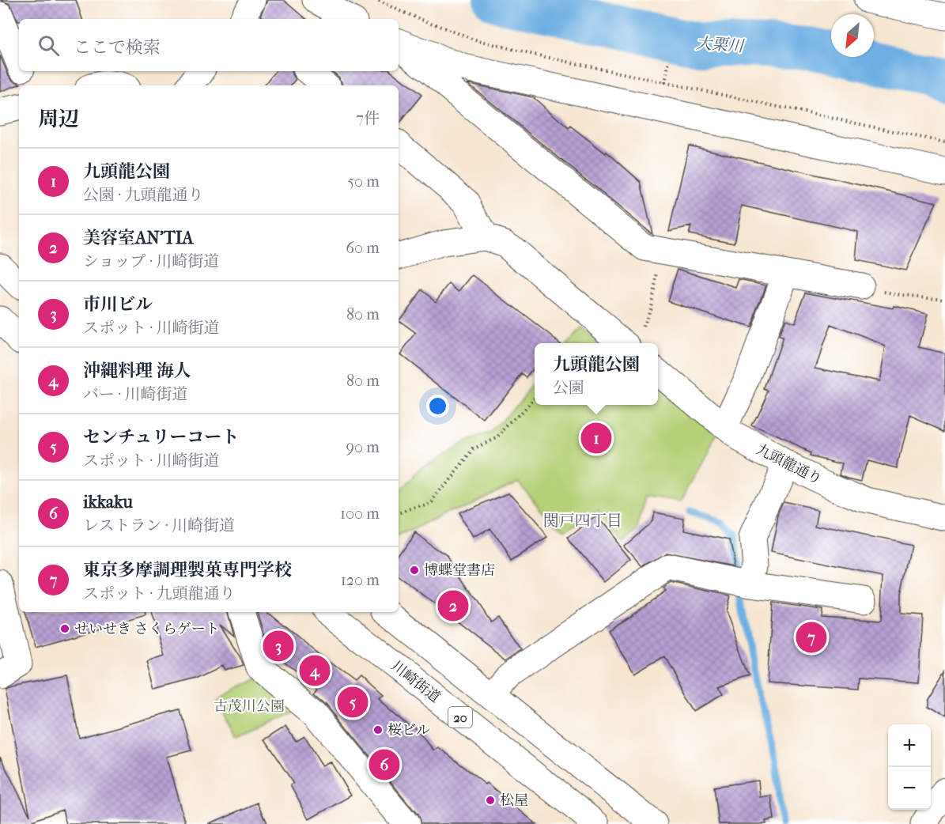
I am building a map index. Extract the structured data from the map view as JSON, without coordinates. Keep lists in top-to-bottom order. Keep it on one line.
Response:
{"streets":{"street":["九頭龍通り","川崎街道","20"]},"districts":["関戸四丁目"],"water":["大栗川"],"parks":["古茂川公園"],"places":["博蝶堂書店","せいせき さくらゲート","桜ビル","松屋"],"north":"bottom left","page":{"search":"ここで検索","heading":["周辺","7件"],"list":[{"mark":"1","name":"九頭龍公園","note":"公園 · 九頭龍通り","value":"50 m"},{"mark":"2","name":"美容室AN'TIA","note":"ショップ · 川崎街道","value":"60 m"},{"mark":"3","name":"市川ビル","note":"スポット · 川崎街道","value":"80 m"},{"mark":"4","name":"沖縄料理 海人","note":"バー · 川崎街道","value":"80 m"},{"mark":"5","name":"センチュリーコート","note":"スポット · 川崎街道","value":"90 m"},{"mark":"6","name":"ikkaku","note":"レストラン · 川崎街道","value":"100 m"},{"mark":"7","name":"東京多摩調理製菓専門学校","note":"スポット · 九頭龍通り","value":"120 m"}],"popup":["九頭龍公園","公園"],"pins":["1","2","7","3","4","5","6"],"map_buttons":["+","−"]}}
